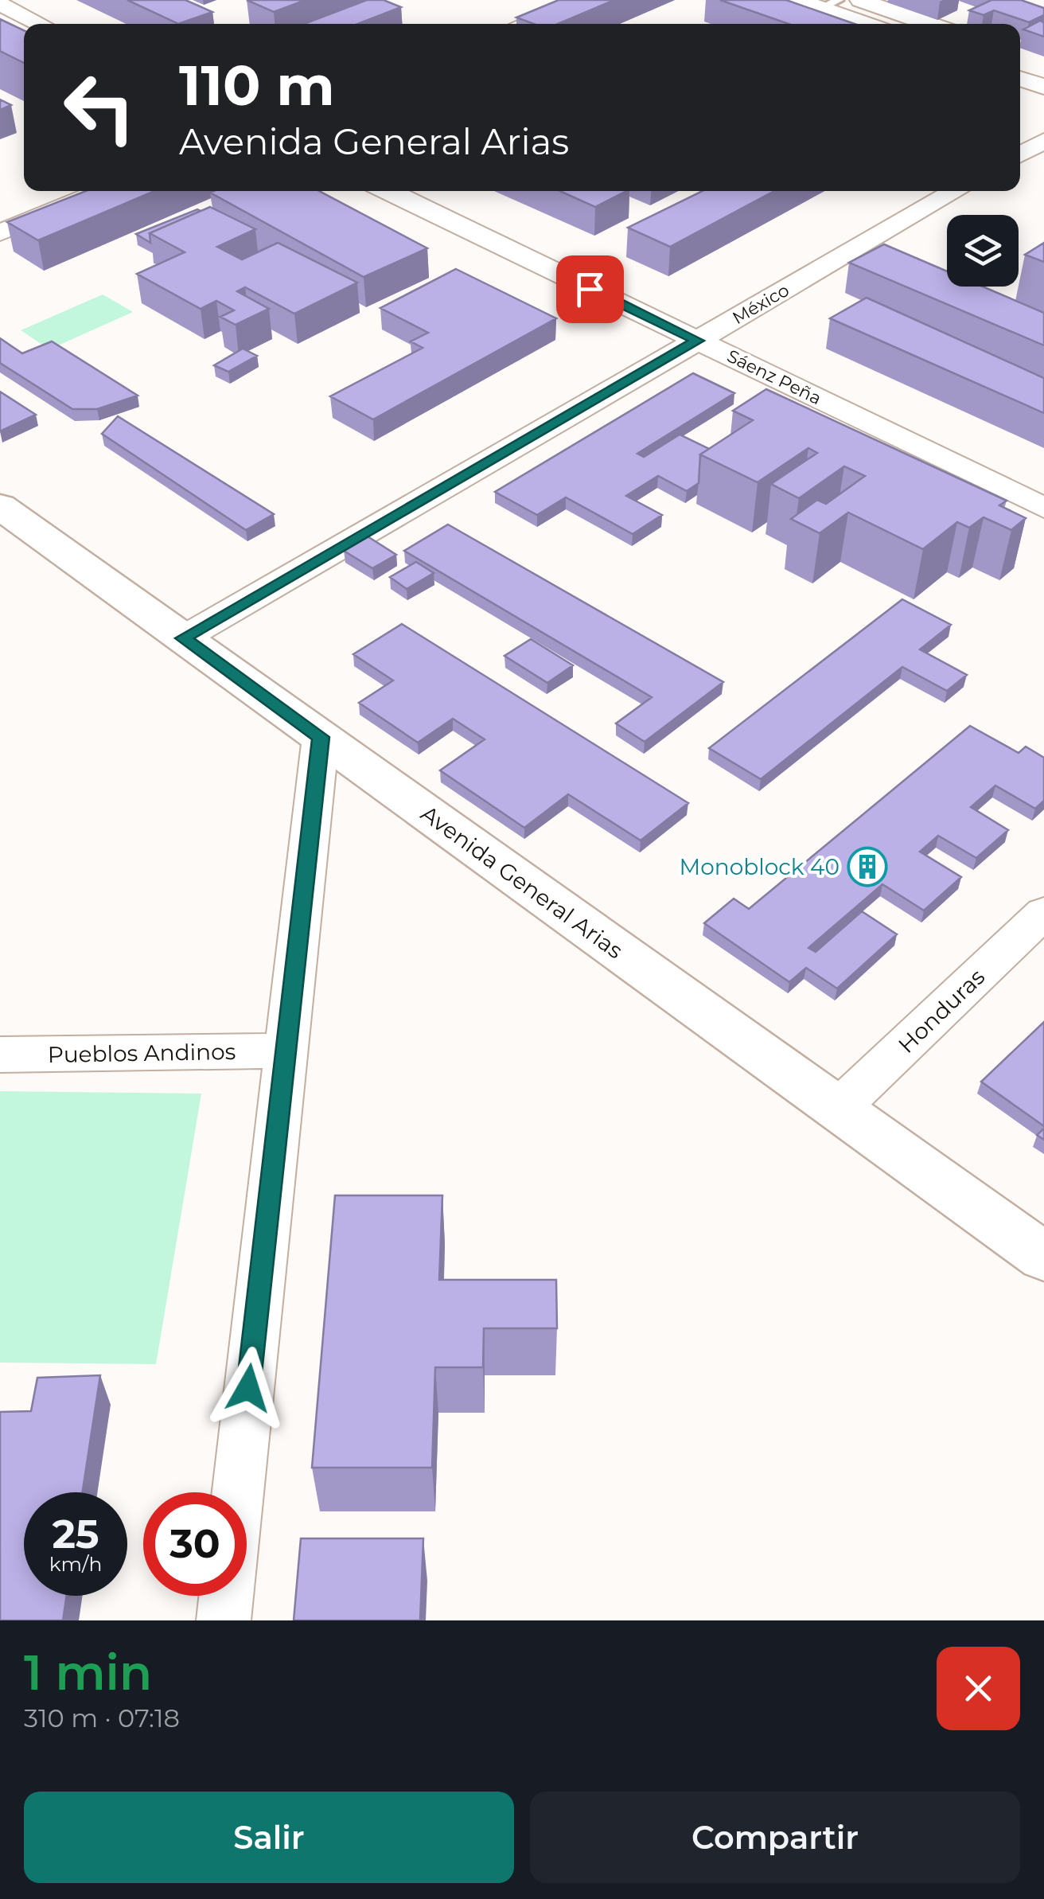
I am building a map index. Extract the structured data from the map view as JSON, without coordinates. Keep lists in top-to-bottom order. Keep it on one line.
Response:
{"streets":{"main road":["Avenida General Arias"],"street":["México","Sáenz Peña","Honduras","Pueblos Andinos"]},"crossings":[["México","Sáenz Peña"],["México","Avenida General Arias"],["Avenida General Arias","Honduras"]],"places":{"building":["Monoblock 40"]},"page":{"turn":["110 m","Avenida General Arias"],"speed":"25 km/h","limit":"30","heading":["1 min","310 m · 07:18"],"buttons":["Salir","Compartir"]}}
